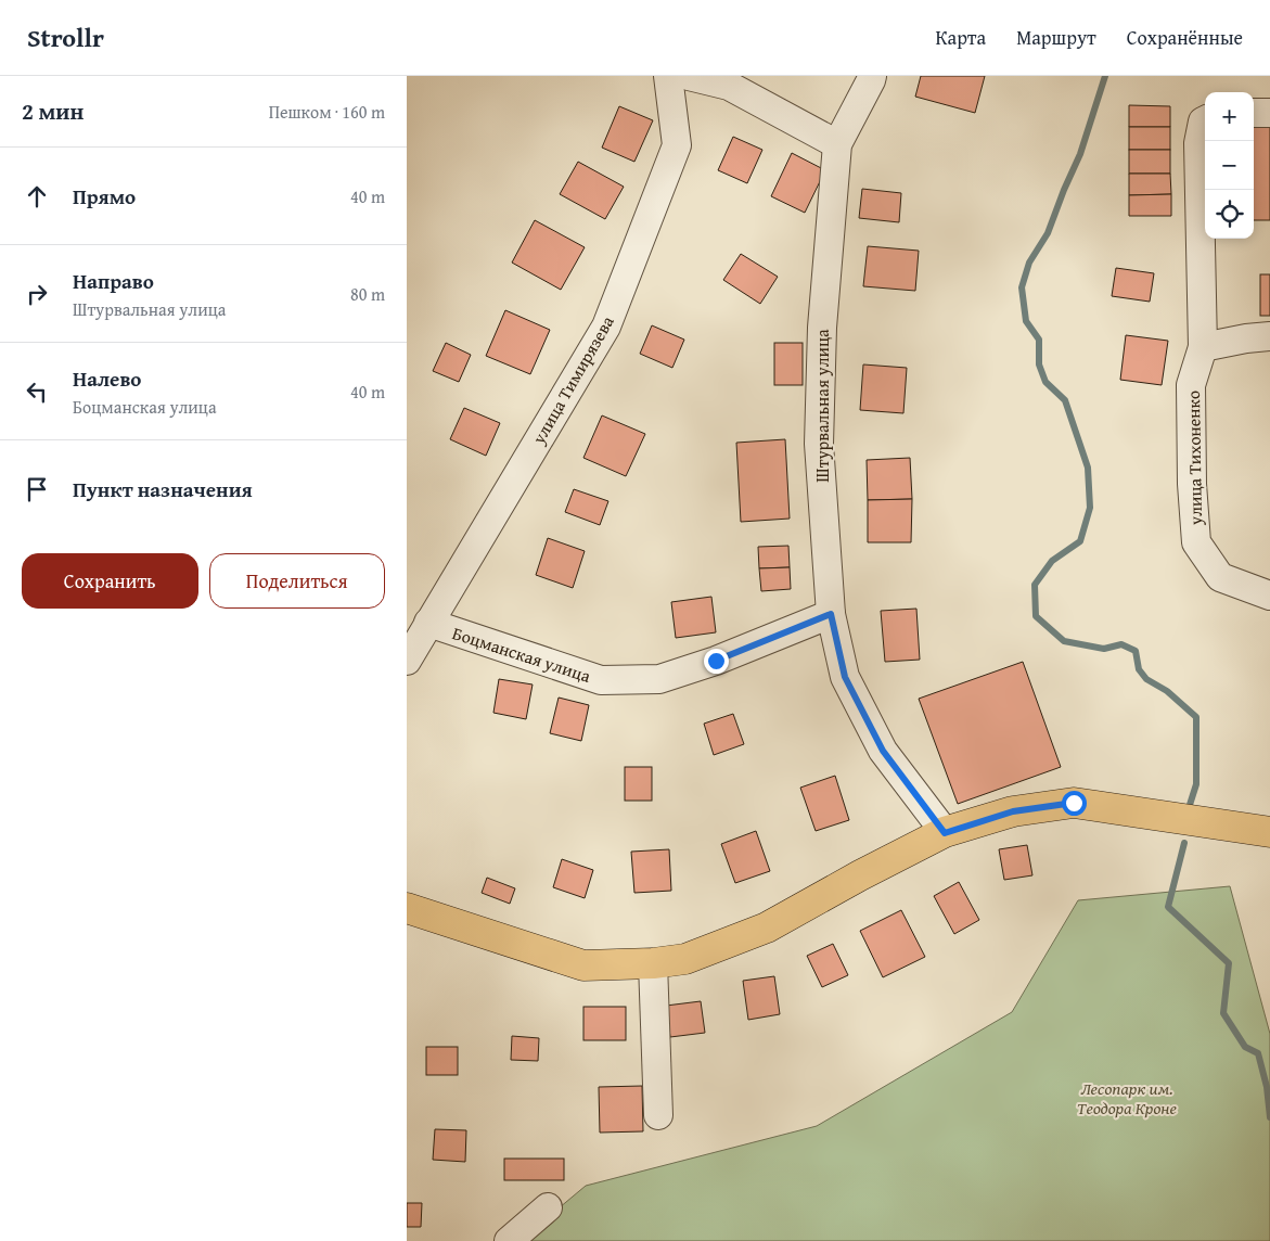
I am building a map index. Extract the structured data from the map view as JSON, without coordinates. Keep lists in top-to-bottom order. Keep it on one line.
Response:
{"streets":{"street":["улица Тимирязева","Штурвальная улица","улица Тихоненко","Боцманская улица"]},"crossings":[["улица Тимирязева","Боцманская улица"],["Штурвальная улица","Боцманская улица"]],"parks":["Лесопарк им. Теодора Кроне"],"page":{"header":"Strollr","nav":["Карта","Маршрут","Сохранённые"],"heading":["2 мин","Пешком · 160 m"],"map_buttons":["+","−"],"list":[["Прямо","40 m"],["Направо","Штурвальная улица","80 m"],["Налево","Боцманская улица","40 m"],"Пункт назначения"],"buttons":["Сохранить","Поделиться"]}}
